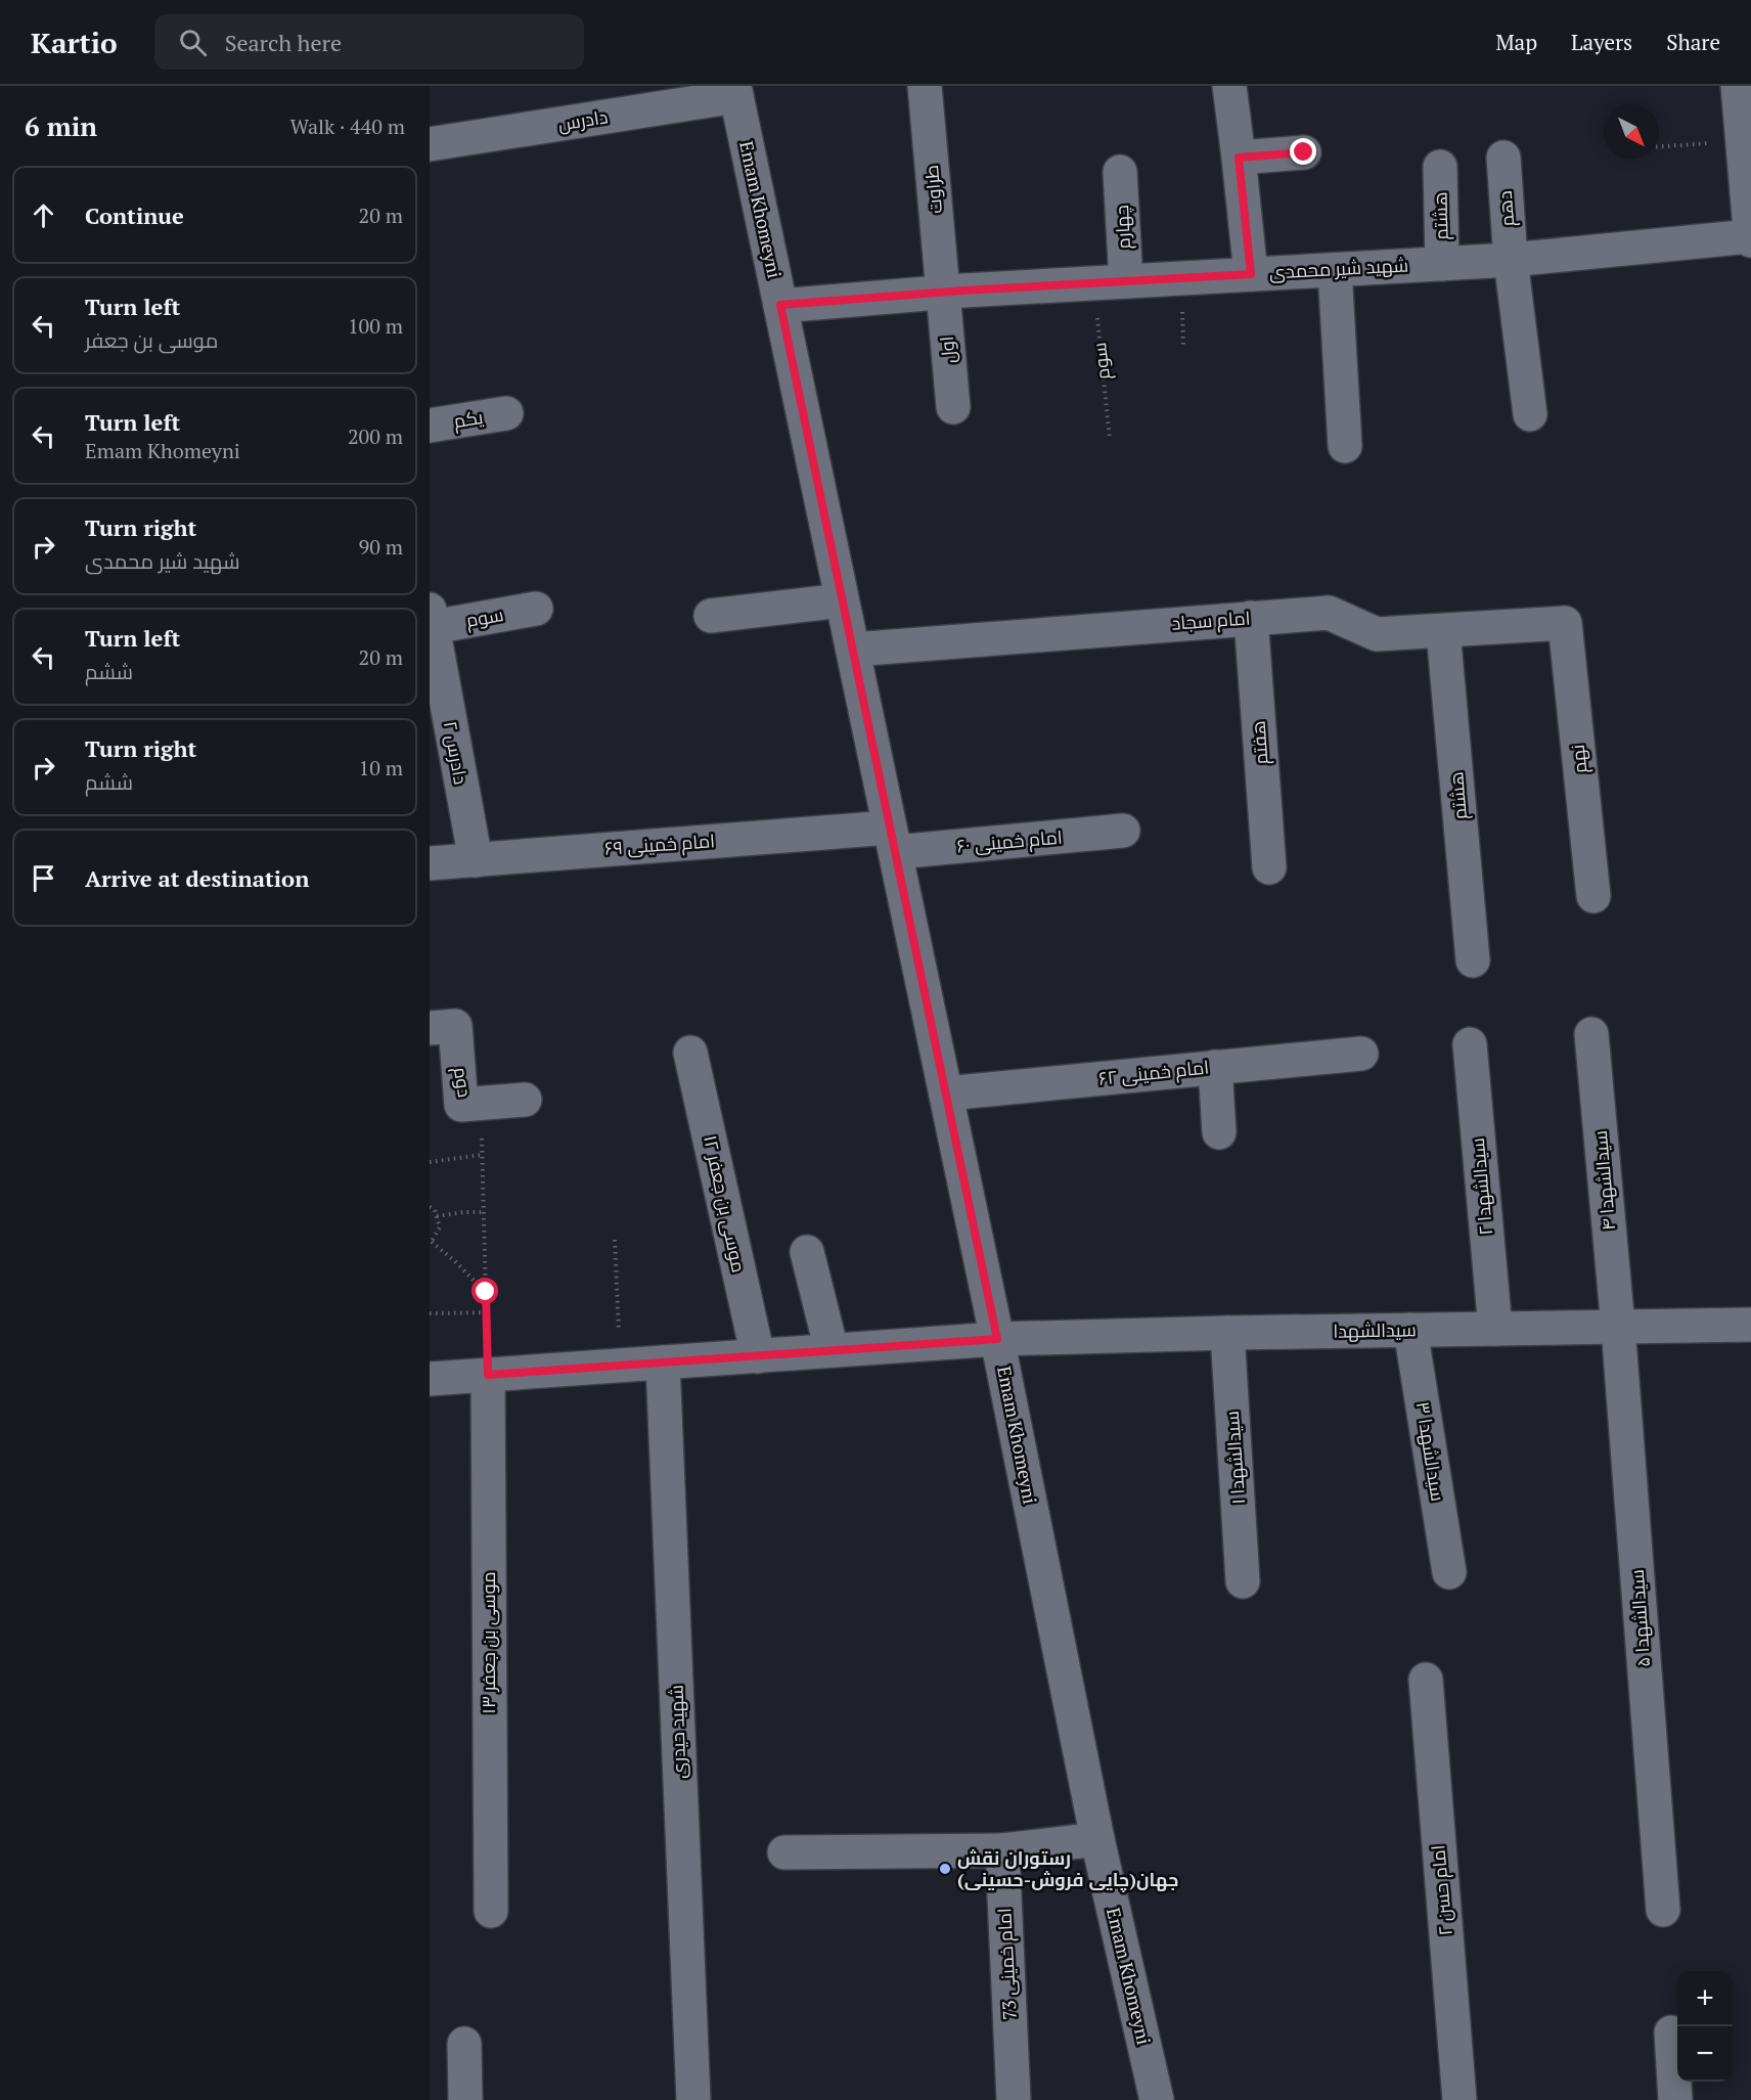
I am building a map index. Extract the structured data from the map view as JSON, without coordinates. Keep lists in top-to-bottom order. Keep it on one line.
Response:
{"streets":{"street":["دادرس","طراوت","دهم","Emam Khomeyni","هشتم","چهارم","شهید شیر محمدی","اول","سوم","یکم","امام سجاد","هفتم","دادرس ۲","نهم","امام خمینی ۶۰","امام خمینی ۶۹","امام خمینی ۶۲","دوم","سیدالشهدا ۴","سیدالشهدا ۲","موسی بن جعفر ۱۲","سیدالشهدا","سیدالشهدا ۳","سیدالشهدا ۱","سیدالشهدا ۵","موسی بن جعفر ۱۳","شهید حیدری","امام حسن ۲","امام خمینی 73"]},"crossings":[["دادرس","Emam Khomeyni"],["طراوت","شهید شیر محمدی"],["طراوت","اول"],["دهم","شهید شیر محمدی"],["Emam Khomeyni","شهید شیر محمدی"],["Emam Khomeyni","امام سجاد"],["Emam Khomeyni","امام خمینی ۶۰"],["Emam Khomeyni","امام خمینی ۶۹"],["Emam Khomeyni","امام خمینی ۶۲"],["Emam Khomeyni","سیدالشهدا"],["هشتم","شهید شیر محمدی"],["هشتم","امام سجاد"],["چهارم","شهید شیر محمدی"],["چهارم","سوم"],["شهید شیر محمدی","اول"],["شهید شیر محمدی","سوم"],["سوم","دادرس ۲"],["امام سجاد","هفتم"],["امام سجاد","نهم"],["دادرس ۲","امام خمینی ۶۹"],["امام خمینی ۶۰","امام خمینی ۶۹"],["سیدالشهدا ۴","سیدالشهدا"],["سیدالشهدا ۴","سیدالشهدا ۵"],["سیدالشهدا ۲","سیدالشهدا"],["موسی بن جعفر ۱۲","سیدالشهدا"],["سیدالشهدا","سیدالشهدا ۳"],["سیدالشهدا","سیدالشهدا ۱"],["سیدالشهدا","سیدالشهدا ۵"],["سیدالشهدا","موسی بن جعفر ۱۳"],["سیدالشهدا","شهید حیدری"]],"places":["رستوران نقش جهان(چایی فروش-حسینی)"],"north":"bottom right","page":{"header":"Kartio","search":"Search here","nav":["Map","Layers","Share"],"heading":["6 min","Walk · 440 m"],"list":[["Continue","20 m"],["Turn left","موسی بن جعفر","100 m"],["Turn left","Emam Khomeyni","200 m"],["Turn right","شهید شیر محمدی","90 m"],["Turn left","ششم","20 m"],["Turn right","ششم","10 m"],"Arrive at destination"],"map_buttons":["+","−"]}}
